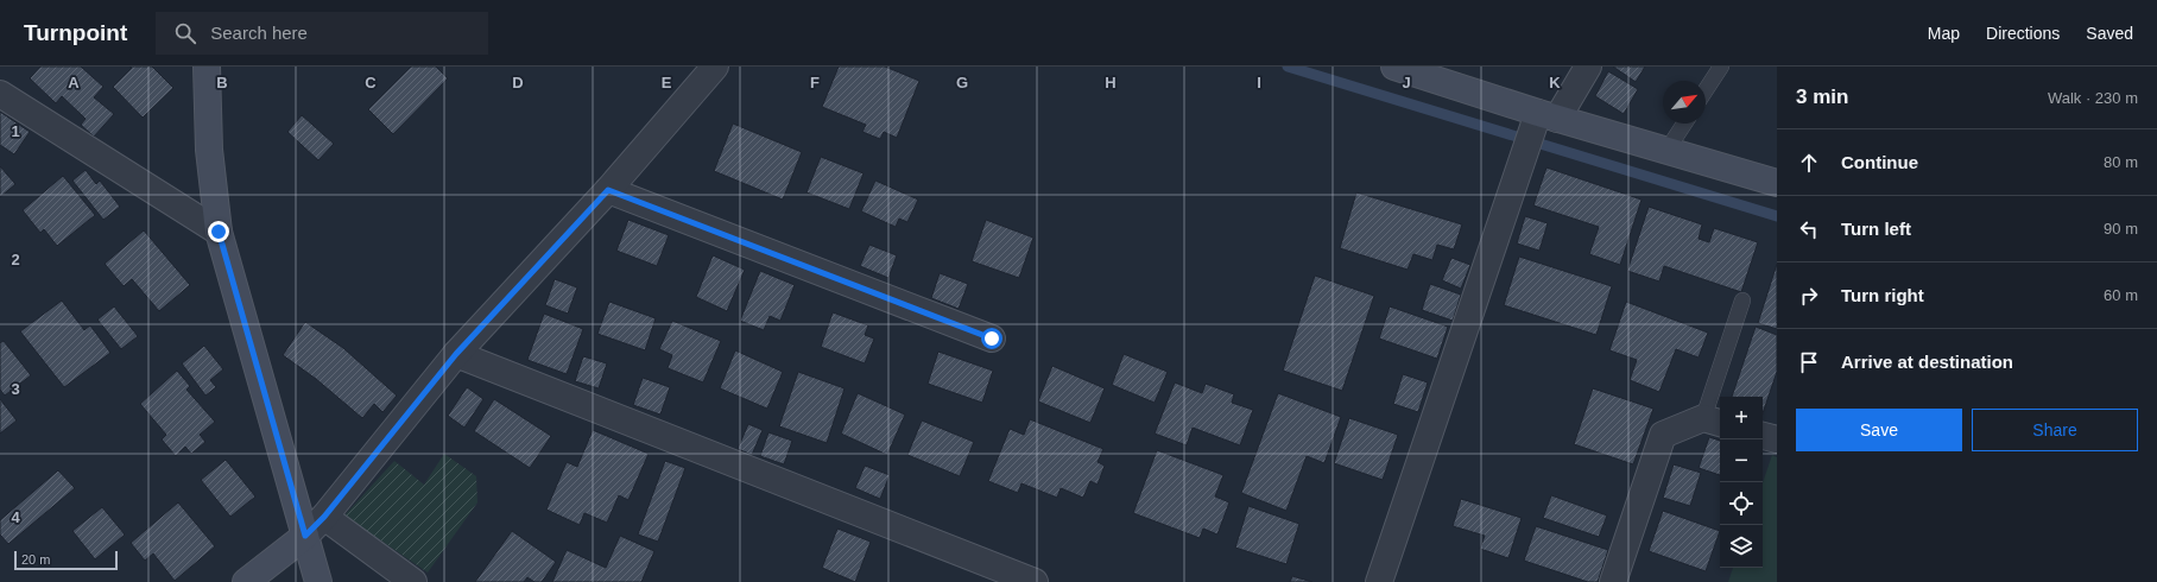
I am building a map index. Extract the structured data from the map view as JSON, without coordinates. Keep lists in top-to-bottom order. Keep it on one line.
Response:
{"scale_bar":"20 m","north":"top right","page":{"header":"Turnpoint","search":"Search here","nav":["Map","Directions","Saved"],"heading":["3 min","Walk · 230 m"],"list":[["Continue","80 m"],["Turn left","90 m"],["Turn right","60 m"],"Arrive at destination"],"buttons":["Save","Share"],"map_buttons":["+","−"],"scale":"20 m"},"grid":{"columns":["A","B","C","D","E","F","G","H","I","J","K"],"rows":["1","2","3","4"]}}
